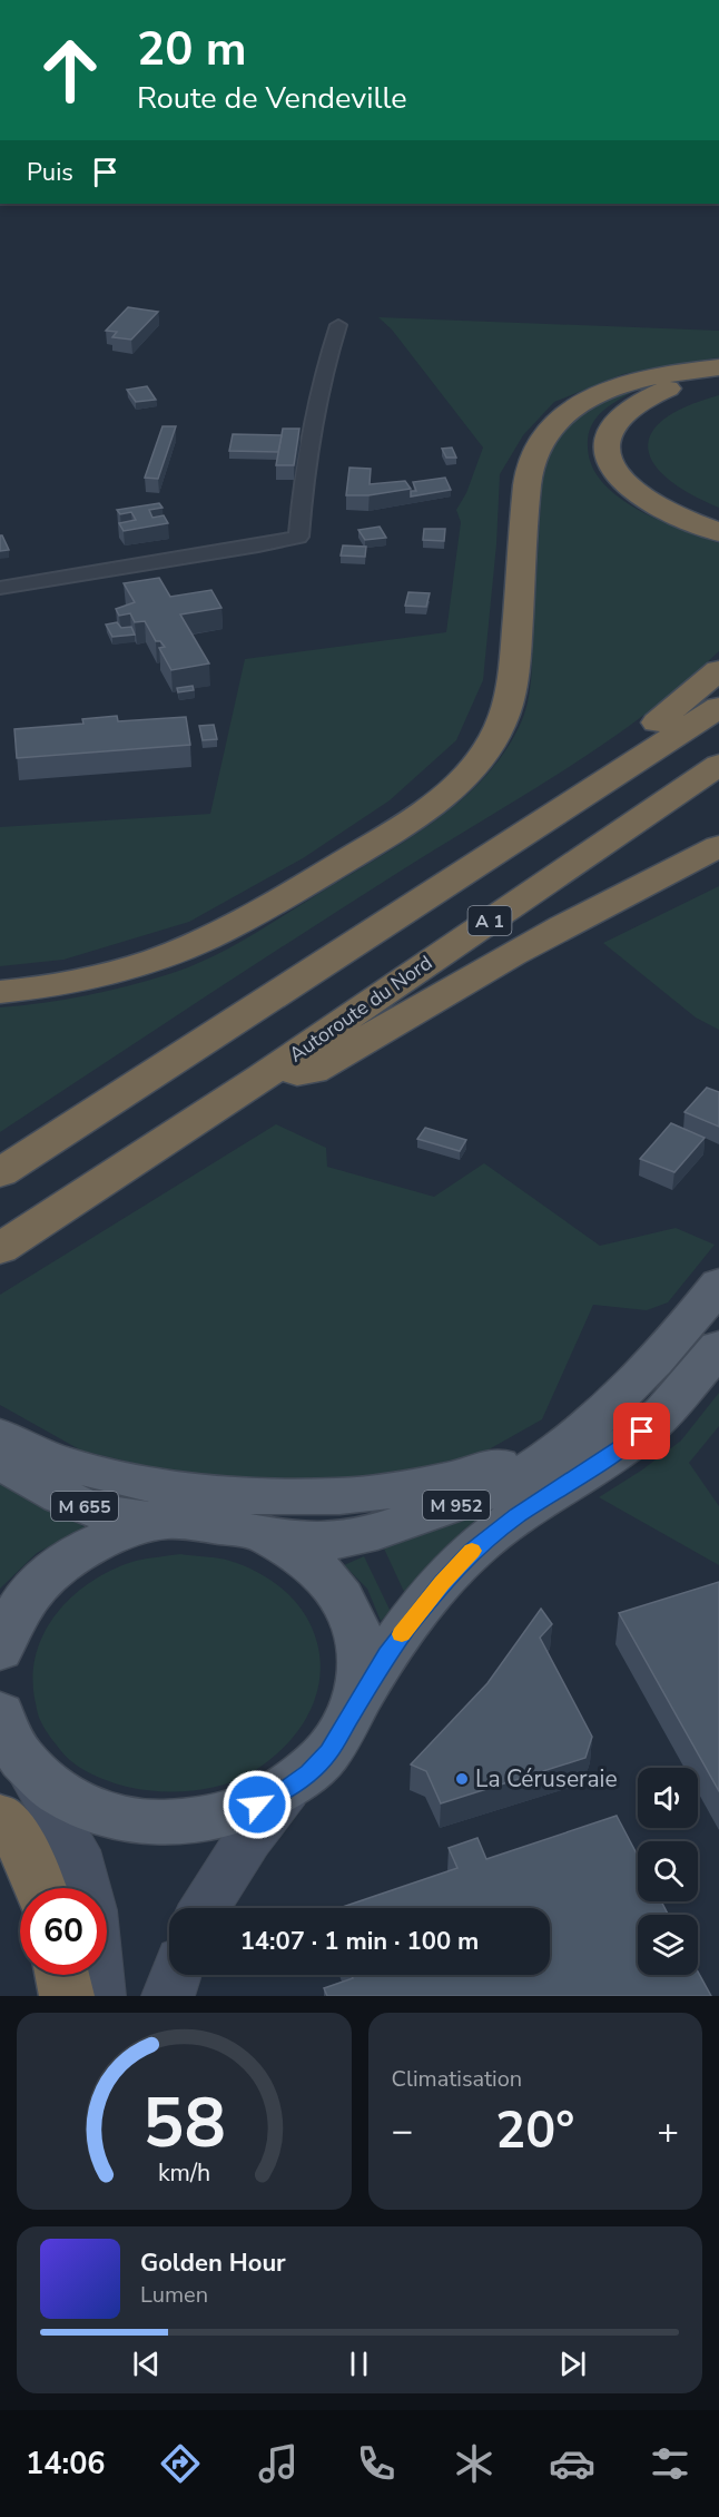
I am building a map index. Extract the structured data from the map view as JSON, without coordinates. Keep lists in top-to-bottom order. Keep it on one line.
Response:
{"streets":{"highway":["A 1","Autoroute du Nord"],"main road":["M 952","M 655"]},"places":["La Céruseraie"],"page":{"turn":["20 m","Route de Vendeville"],"then":"Puis","limit":"60","trip":"14:07 · 1 min · 100 m","tile":"Climatisation","heat":["−","20°","+"],"song":["Golden Hour","Lumen"],"tabs":"14:06","gauge":["58","km/h"]}}
